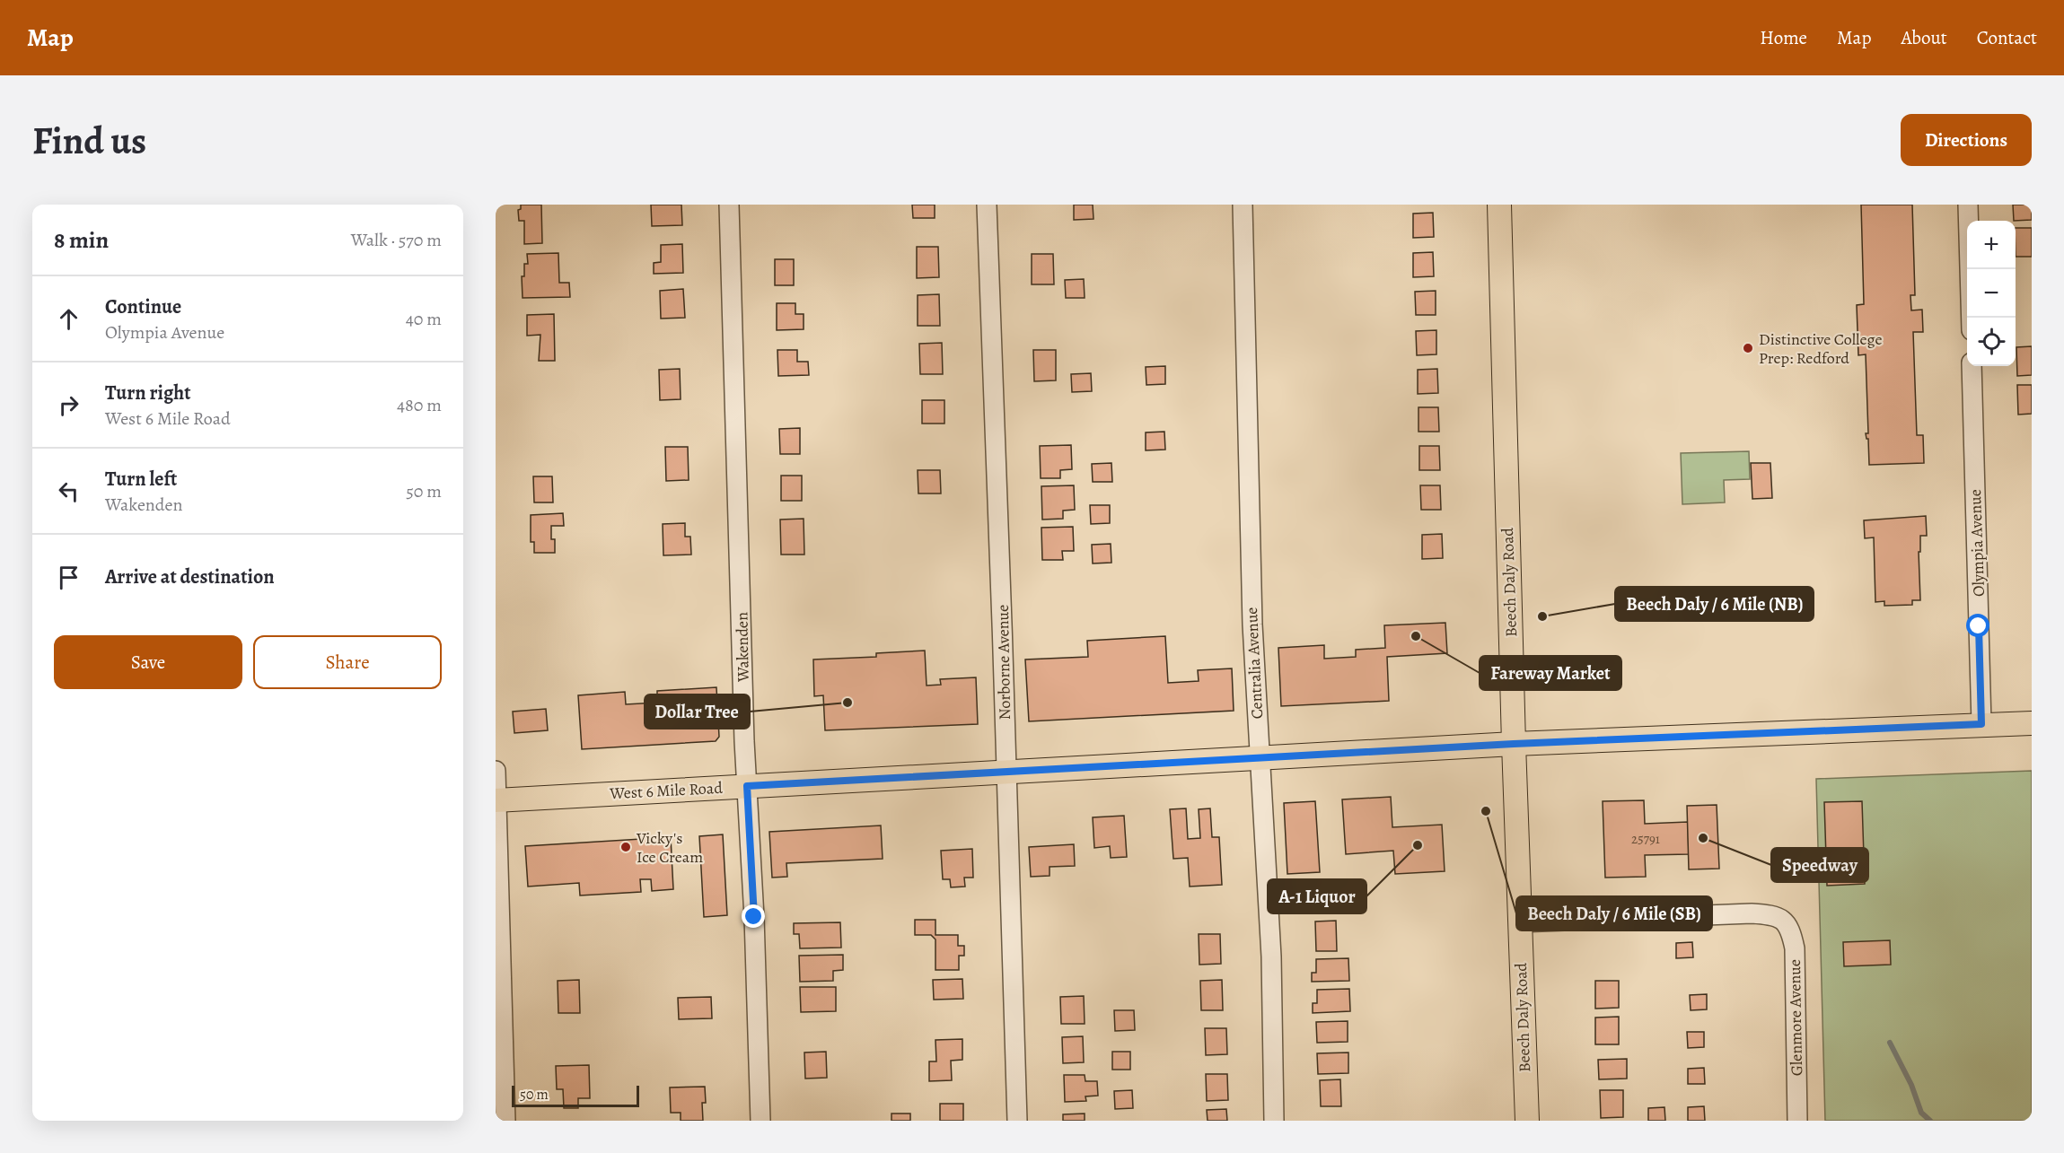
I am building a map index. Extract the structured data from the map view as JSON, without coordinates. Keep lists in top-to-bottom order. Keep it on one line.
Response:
{"streets":{"main road":["Beech Daly Road","West 6 Mile Road"],"street":["Olympia Avenue","Wakenden","Norborne Avenue","Centralia Avenue","Glenmore Avenue"]},"crossings":[["Olympia Avenue","West 6 Mile Road"],["Beech Daly Road","West 6 Mile Road"],["Beech Daly Road","Glenmore Avenue"],["Wakenden","West 6 Mile Road"],["Norborne Avenue","West 6 Mile Road"],["Centralia Avenue","West 6 Mile Road"]],"places":["Distinctive College Prep: Redford","Beech Daly / 6 Mile (NB)","Fareway Market","Dollar Tree","Beech Daly / 6 Mile (SB)","Speedway","A-1 Liquor","Vicky's Ice Cream"],"house_numbers":["25791"],"scale_bar":"50 m","page":{"header":"Map","nav":["Home","Map","About","Contact"],"buttons":["Directions",["Save","Share"]],"title":"Find us","heading":["8 min","Walk · 570 m"],"map_buttons":["+","−"],"list":[["Continue","Olympia Avenue","40 m"],["Turn right","West 6 Mile Road","480 m"],["Turn left","Wakenden","50 m"],"Arrive at destination"],"scale":"50 m"}}
